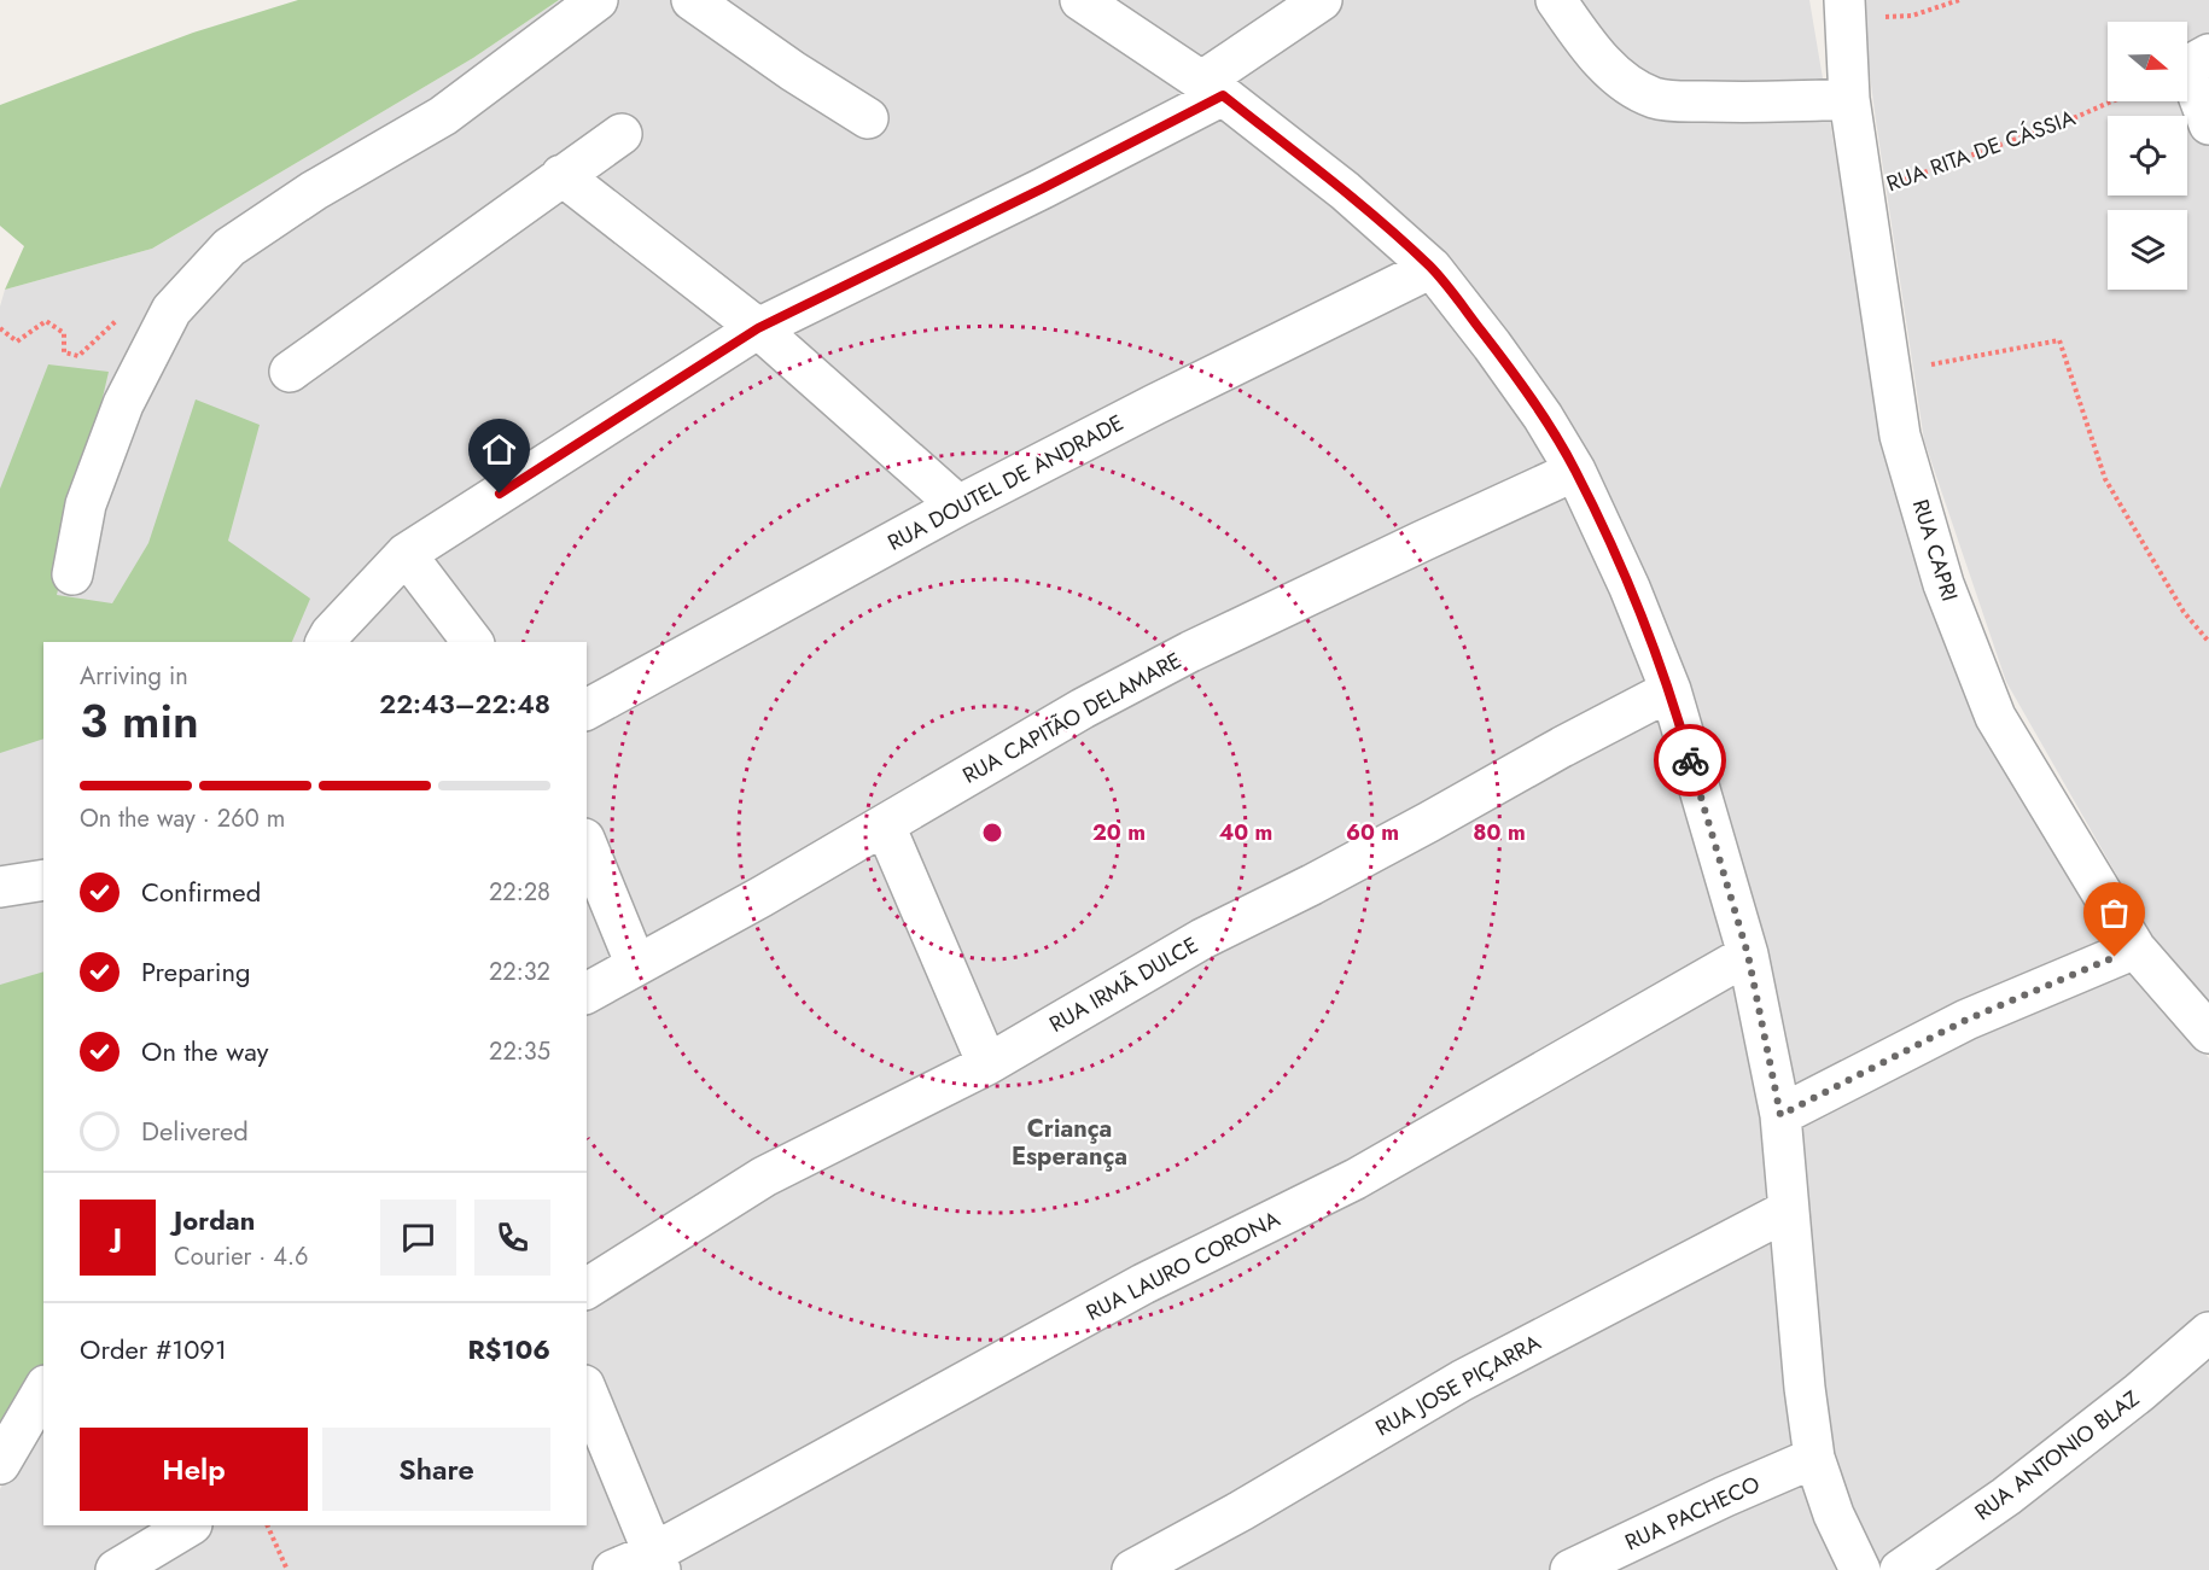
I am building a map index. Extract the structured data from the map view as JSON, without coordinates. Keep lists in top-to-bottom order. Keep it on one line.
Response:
{"streets":{"street":["RUA DOUTEL DE ANDRADE","RUA CAPRI","RUA CAPITÃO DELAMARE","RUA IRMÃ DULCE","RUA LAURO CORONA","RUA JOSE PIÇARRA","RUA ANTONIO BLAZ","RUA PACHECO"],"path":["RUA RITA DE CÁSSIA"]},"crossings":[["RUA RITA DE CÁSSIA","RUA CAPRI"]],"districts":["Criança Esperança"],"north":"right","page":{"heading":["3 min","Arriving in","22:43–22:48"],"panel":["Jordan","Courier · 4.6","Order #1091","R$106"],"bar":"On the way · 260 m","list":[["Confirmed","22:28"],["Preparing","22:32"],["On the way","22:35"],"Delivered"],"round":"J","buttons":["Help","Share"]},"rings":["20 m","40 m","60 m","80 m"]}
